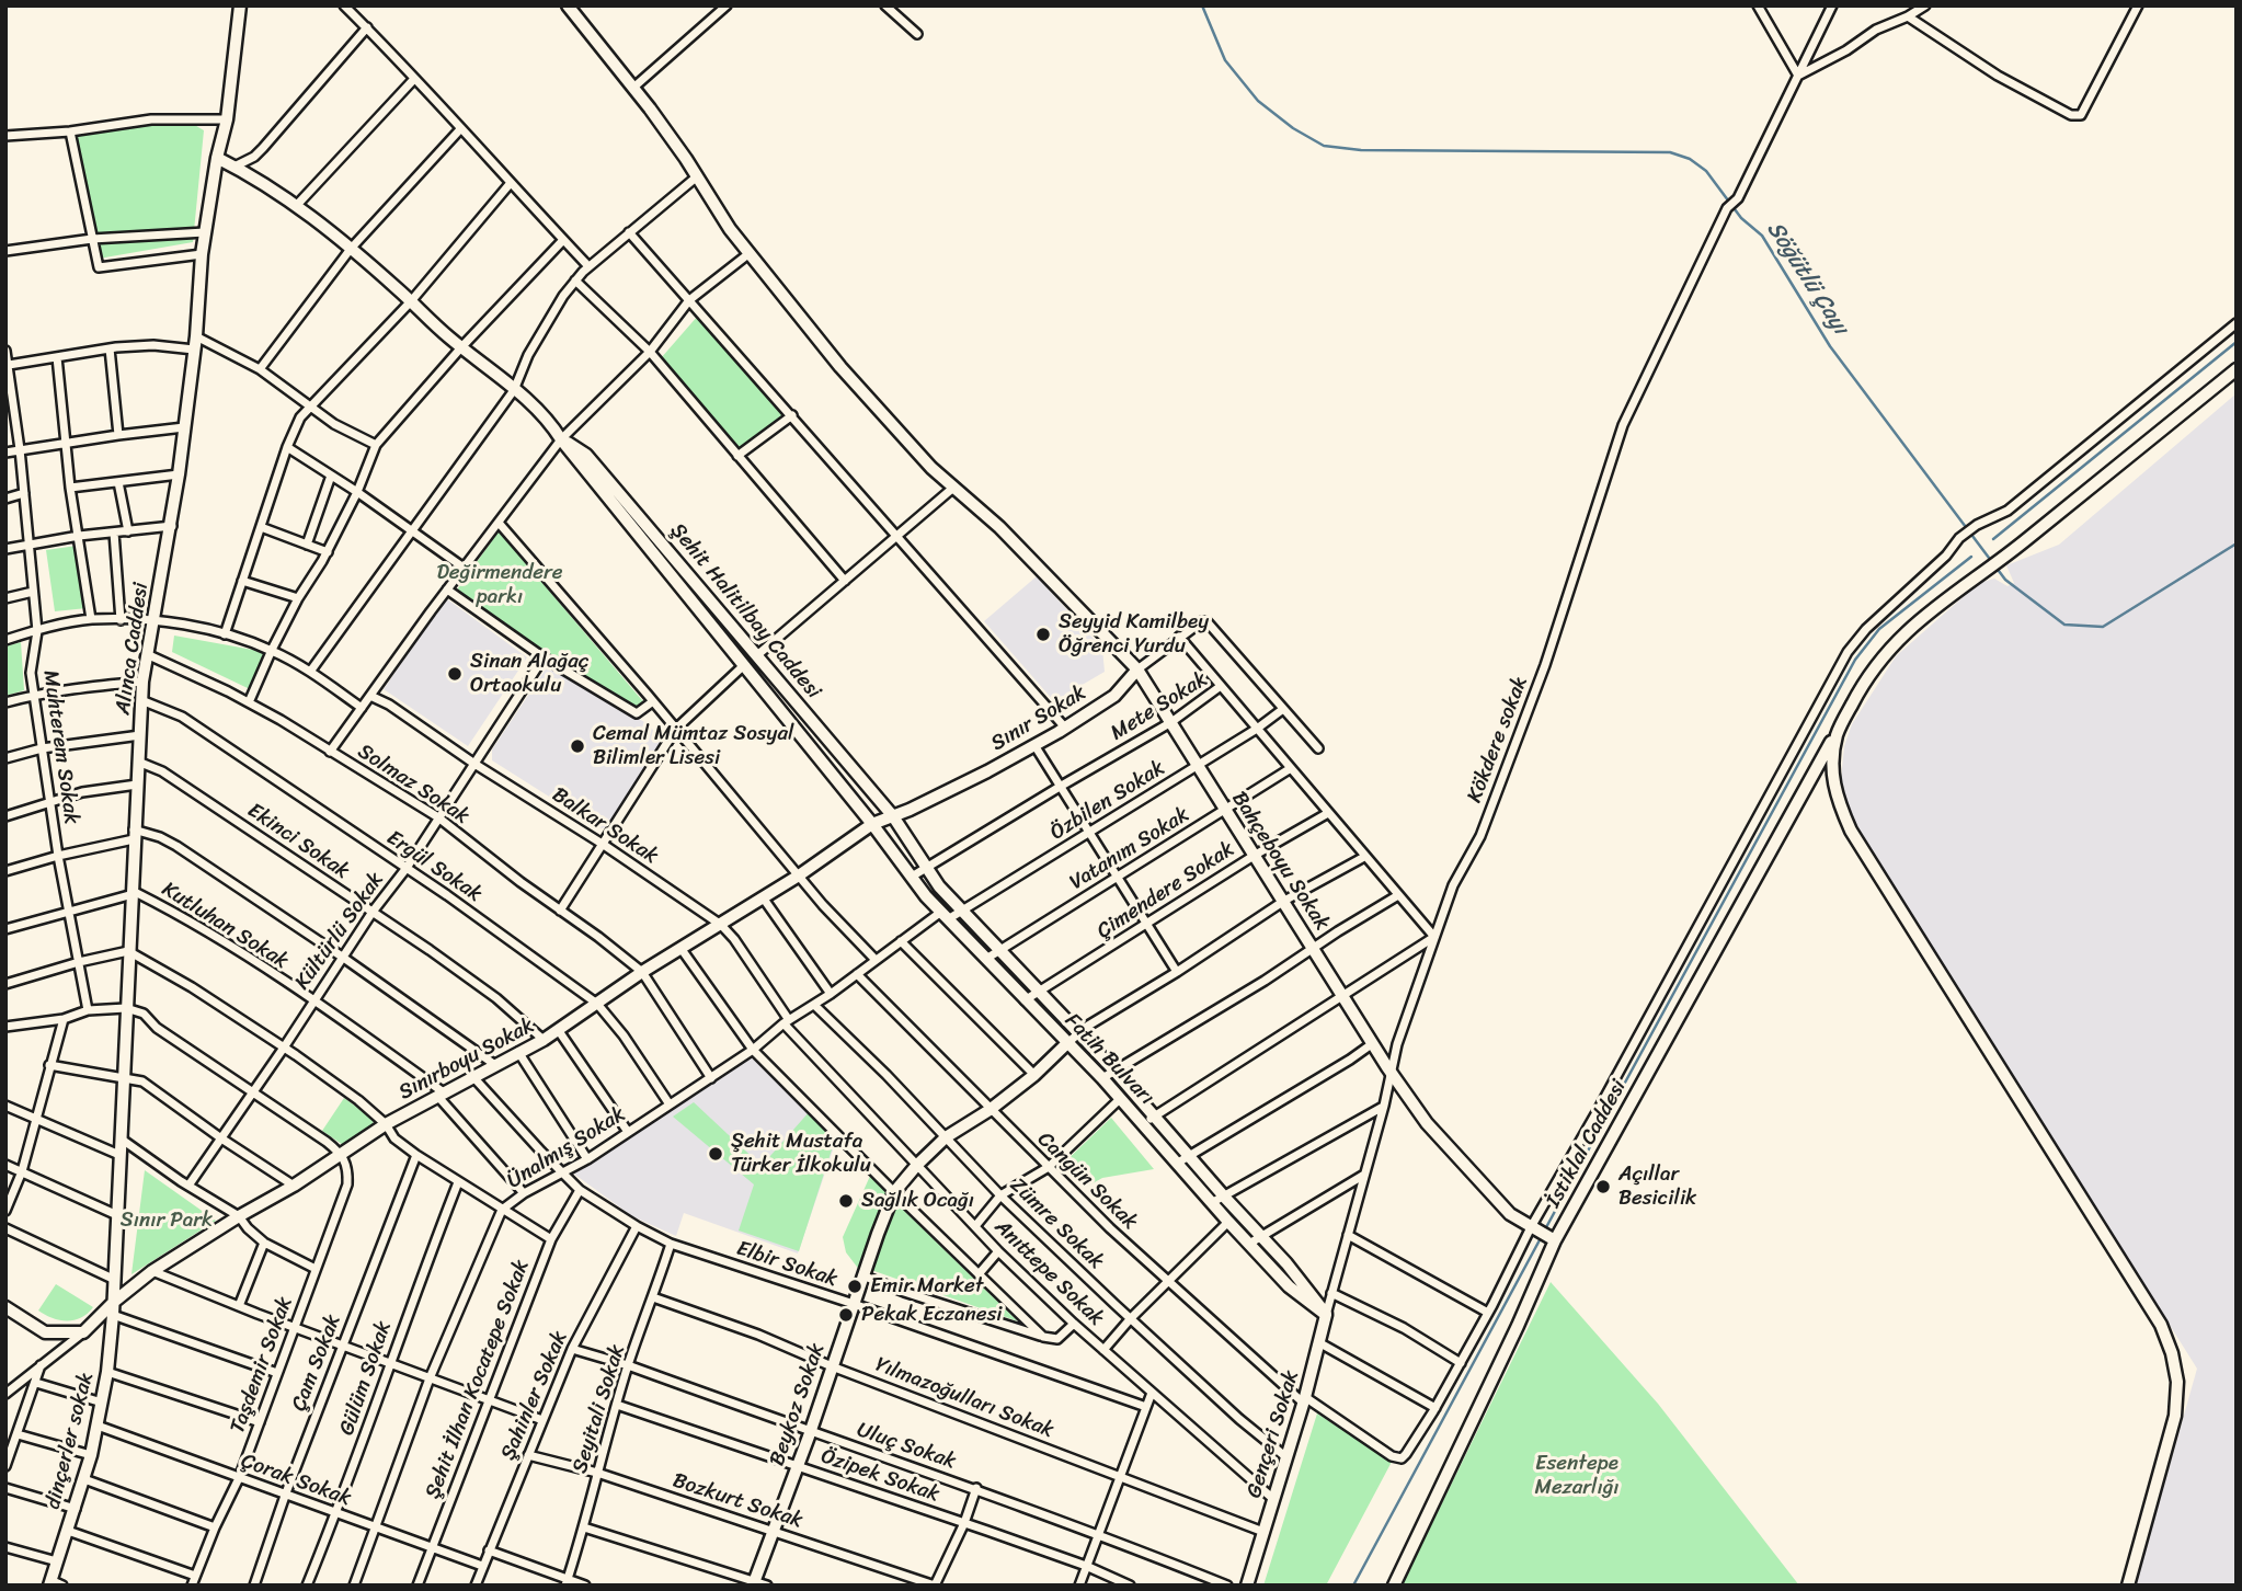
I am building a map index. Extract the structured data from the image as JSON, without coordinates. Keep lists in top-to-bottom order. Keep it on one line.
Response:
{"streets":{"street":["Şehit Halitilbay Caddesi","Alınca Caddesi","Mete Sokak","Sınır Sokak","Kökdere sokak","Muhterem Sokak","Solmaz Sokak","Özbilen Sokak","Balkar Sokak","Ekinci Sokak","Vatanım Sokak","Bahçeboyu Sokak","Ergül Sokak","Çimendere Sokak","Kutluhan Sokak","Kültürlü Sokak","Sınırboyu Sokak","Fatih Bulvarı","İstiklal Caddesi","Ünalmış Sokak","Cangün Sokak","Zümre Sokak","Elbir Sokak","Anıttepe Sokak","Çam Sokak","Taşdemir Sokak","Gülüm Sokak","Şehit İlhan Kocatepe Sokak","Şahinler Sokak","Yılmazoğulları Sokak","Beykoz Sokak","Seyitali Sokak","Gençeri Sokak","dinçerler sokak","Uluç Sokak","Özipek Sokak","Çorak Sokak","Bozkurt Sokak"]},"crossings":[["Şehit Halitilbay Caddesi","Alınca Caddesi"],["Şehit Halitilbay Caddesi","Mete Sokak"],["Şehit Halitilbay Caddesi","Sınır Sokak"],["Şehit Halitilbay Caddesi","Özbilen Sokak"],["Şehit Halitilbay Caddesi","Vatanım Sokak"],["Şehit Halitilbay Caddesi","Çimendere Sokak"],["Şehit Halitilbay Caddesi","Sınırboyu Sokak"],["Şehit Halitilbay Caddesi","Fatih Bulvarı"],["Alınca Caddesi","Solmaz Sokak"],["Alınca Caddesi","Ekinci Sokak"],["Alınca Caddesi","Ergül Sokak"],["Alınca Caddesi","Kutluhan Sokak"],["Alınca Caddesi","Sınırboyu Sokak"],["Alınca Caddesi","dinçerler sokak"],["Mete Sokak","Kökdere sokak"],["Mete Sokak","Özbilen Sokak"],["Mete Sokak","Vatanım Sokak"],["Mete Sokak","Bahçeboyu Sokak"],["Mete Sokak","Çimendere Sokak"],["Mete Sokak","Fatih Bulvarı"],["Sınır Sokak","Özbilen Sokak"],["Sınır Sokak","Bahçeboyu Sokak"],["Sınır Sokak","Sınırboyu Sokak"],["Sınır Sokak","Fatih Bulvarı"],["Kökdere sokak","Bahçeboyu Sokak"],["Kökdere sokak","Gençeri Sokak"],["Solmaz Sokak","Kültürlü Sokak"],["Solmaz Sokak","Sınırboyu Sokak"],["Özbilen Sokak","Bahçeboyu Sokak"],["Özbilen Sokak","Fatih Bulvarı"],["Özbilen Sokak","Ünalmış Sokak"],["Balkar Sokak","Kültürlü Sokak"],["Balkar Sokak","Sınırboyu Sokak"],["Balkar Sokak","Ünalmış Sokak"],["Balkar Sokak","Anıttepe Sokak"],["Ekinci Sokak","Kültürlü Sokak"],["Ekinci Sokak","Sınırboyu Sokak"],["Vatanım Sokak","Bahçeboyu Sokak"],["Vatanım Sokak","Fatih Bulvarı"],["Bahçeboyu Sokak","Çimendere Sokak"],["Bahçeboyu Sokak","İstiklal Caddesi"],["Ergül Sokak","Kültürlü Sokak"],["Ergül Sokak","Sınırboyu Sokak"],["Ergül Sokak","Ünalmış Sokak"],["Çimendere Sokak","Fatih Bulvarı"],["Kutluhan Sokak","Kültürlü Sokak"],["Kutluhan Sokak","Sınırboyu Sokak"],["Kutluhan Sokak","Ünalmış Sokak"],["Sınırboyu Sokak","Fatih Bulvarı"],["Sınırboyu Sokak","Elbir Sokak"],["Sınırboyu Sokak","Taşdemir Sokak"],["Sınırboyu Sokak","dinçerler sokak"],["Fatih Bulvarı","Ünalmış Sokak"],["Fatih Bulvarı","Beykoz Sokak"],["Ünalmış Sokak","Cangün Sokak"],["Ünalmış Sokak","Zümre Sokak"],["Ünalmış Sokak","Elbir Sokak"],["Ünalmış Sokak","Anıttepe Sokak"],["Ünalmış Sokak","Çorak Sokak"],["Cangün Sokak","Beykoz Sokak"],["Cangün Sokak","Gençeri Sokak"],["Zümre Sokak","Beykoz Sokak"],["Zümre Sokak","Gençeri Sokak"],["Elbir Sokak","Şehit İlhan Kocatepe Sokak"],["Elbir Sokak","Şahinler Sokak"],["Elbir Sokak","Beykoz Sokak"],["Elbir Sokak","Seyitali Sokak"],["Anıttepe Sokak","Beykoz Sokak"],["Anıttepe Sokak","Gençeri Sokak"],["Çam Sokak","Çorak Sokak"],["Taşdemir Sokak","Çorak Sokak"],["Gülüm Sokak","Çorak Sokak"],["Şehit İlhan Kocatepe Sokak","Çorak Sokak"],["Şahinler Sokak","Uluç Sokak"],["Şahinler Sokak","Çorak Sokak"],["Şahinler Sokak","Bozkurt Sokak"],["Yılmazoğulları Sokak","Beykoz Sokak"],["Yılmazoğulları Sokak","Seyitali Sokak"],["Yılmazoğulları Sokak","Gençeri Sokak"],["Beykoz Sokak","Uluç Sokak"],["Beykoz Sokak","Özipek Sokak"],["Beykoz Sokak","Bozkurt Sokak"],["Seyitali Sokak","Uluç Sokak"],["Seyitali Sokak","Özipek Sokak"],["Seyitali Sokak","Bozkurt Sokak"],["dinçerler sokak","Çorak Sokak"]],"water":["Söğütlü Çayı"],"parks":["Değirmendere parkı","Sınır Park","Esentepe Mezarlığı"],"places":["Seyyid Kamilbey Öğrenci Yurdu","Sinan Alağaç Ortaokulu","Cemal Mümtaz Sosyal Bilimler Lisesi","Şehit Mustafa Türker İlkokulu","Açıllar Besicilik","Sağlık Ocağı","Emir Market","Pekak Eczanesi"]}
